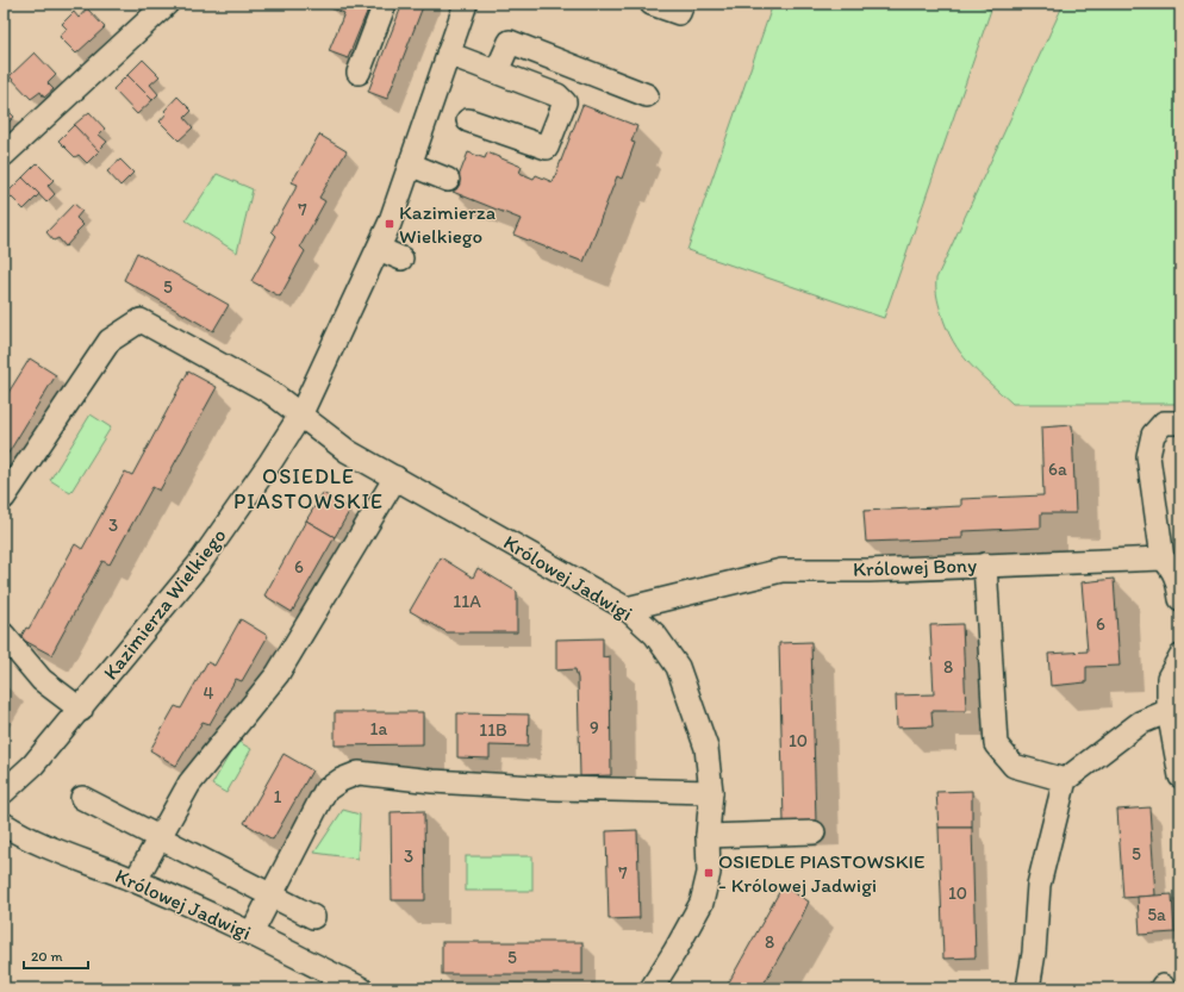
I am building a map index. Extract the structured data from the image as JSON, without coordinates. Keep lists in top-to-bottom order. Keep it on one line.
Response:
{"streets":{"street":["Królowej Bony","Królowej Jadwigi","Kazimierza Wielkiego"]},"crossings":[["Królowej Bony","Królowej Jadwigi"],["Królowej Jadwigi","Kazimierza Wielkiego"]],"districts":["OSIEDLE PIASTOWSKIE"],"places":{"transit":["Kazimierza Wielkiego","OSIEDLE PIASTOWSKIE - Królowej Jadwigi"]},"house_numbers":["7","5","6a","3","6","11A","6","8","4","9","1a","11B","10","1","5","3","7","10","5a","8","5"],"scale_bar":"20 m"}
